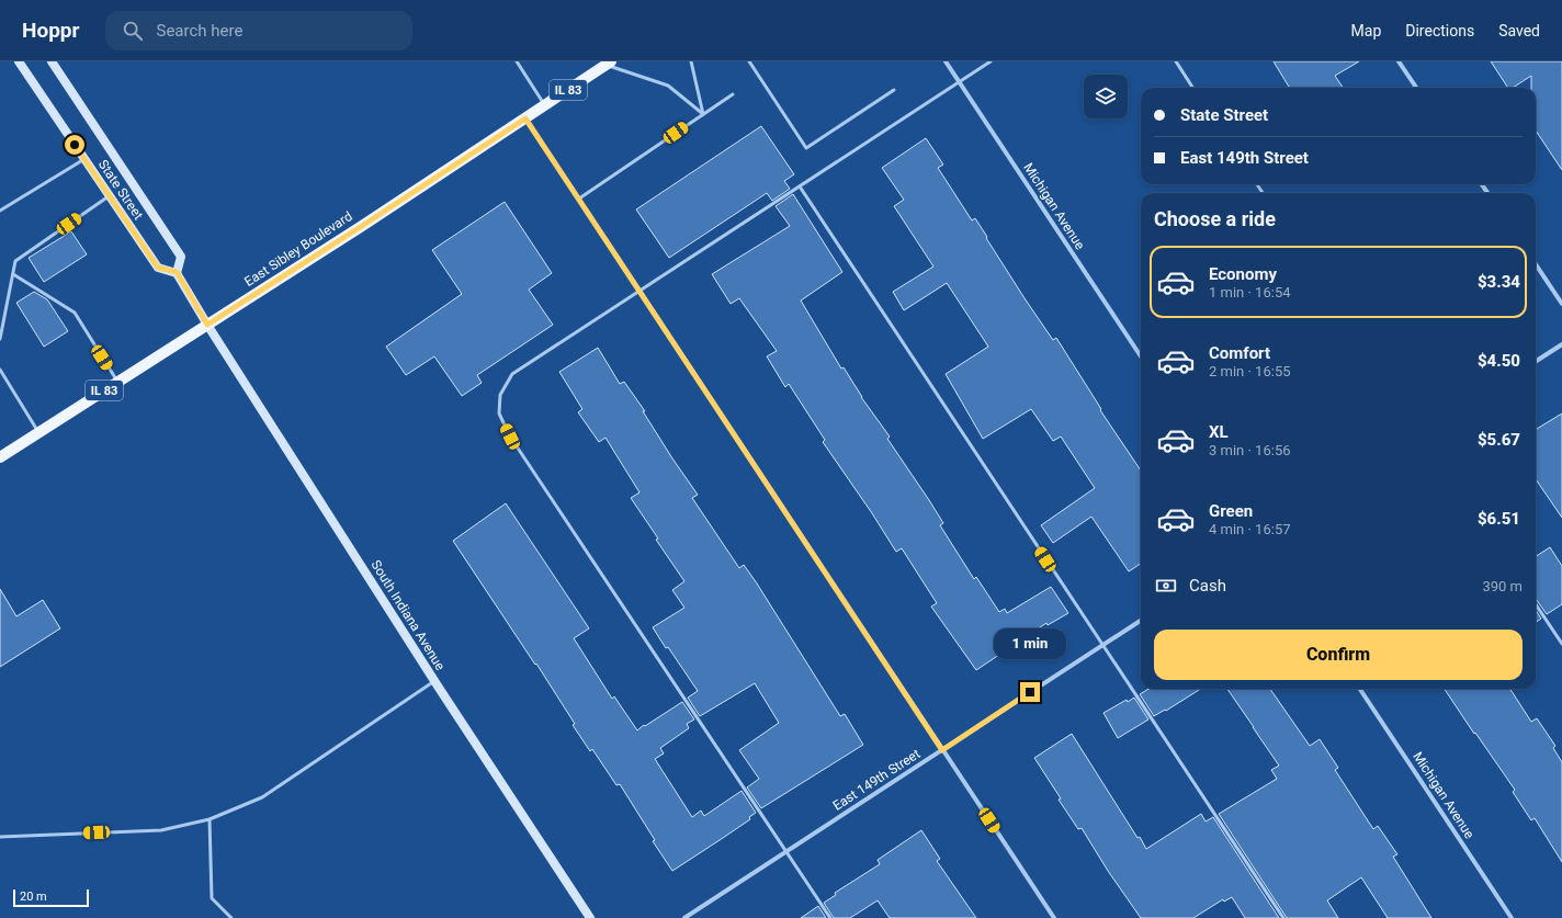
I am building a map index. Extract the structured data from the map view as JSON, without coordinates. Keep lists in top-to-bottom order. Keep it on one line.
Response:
{"streets":{"main road":["IL 83","State Street","East Sibley Boulevard","South Indiana Avenue"],"street":["Michigan Avenue","East 149th Street"]},"crossings":[["East Sibley Boulevard","South Indiana Avenue"]],"scale_bar":"20 m","page":{"header":"Hoppr","search":"Search here","nav":["Map","Directions","Saved"],"banner":["State Street","East 149th Street"],"heading":"Choose a ride","list":[{"name":"Economy","note":"1 min · 16:54","value":"$3.34"},{"name":"Comfort","note":"2 min · 16:55","value":"$4.50"},{"name":"XL","note":"3 min · 16:56","value":"$5.67"},{"name":"Green","note":"4 min · 16:57","value":"$6.51"}],"pay":["Cash","390 m"],"buttons":"Confirm","bubble":"1 min","scale":"20 m"}}
